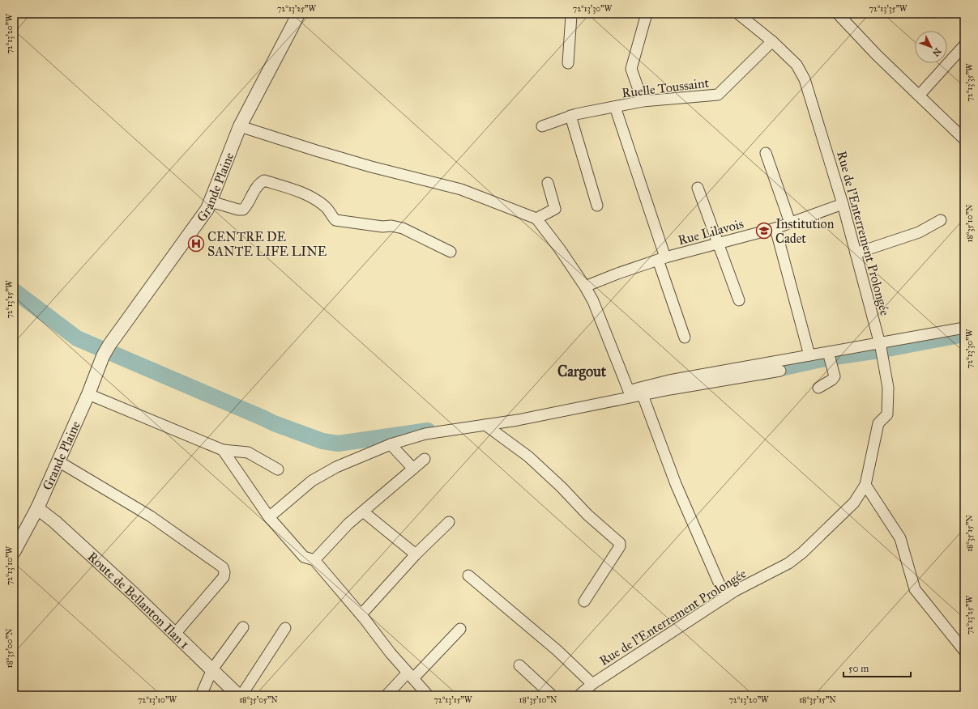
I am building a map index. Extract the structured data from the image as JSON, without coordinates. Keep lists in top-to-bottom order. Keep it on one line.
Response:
{"streets":{"street":["Ruelle Toussaint","Grande Plaine","Rue Lilavois","Rue de l'Enterrement Prolongée","Route de Bellanton Ilan 1"]},"crossings":[["Ruelle Toussaint","Rue de l'Enterrement Prolongée"],["Grande Plaine","Route de Bellanton Ilan 1"],["Rue Lilavois","Rue de l'Enterrement Prolongée"]],"districts":["Cargout"],"places":{"school or university":["Institution Cadet"],"hospital":["CENTRE DE SANTE LIFE LINE"]},"scale_bar":"50 m","north":"bottom right","coordinates":["72°13'25\"W","72°13'30\"W","72°13'35\"W","72°13'20\"W","18°35'10\"N","72°13'15\"W","18°35'15\"N","72°13'10\"W","18°35'00\"N","18°35'05\"N"]}
